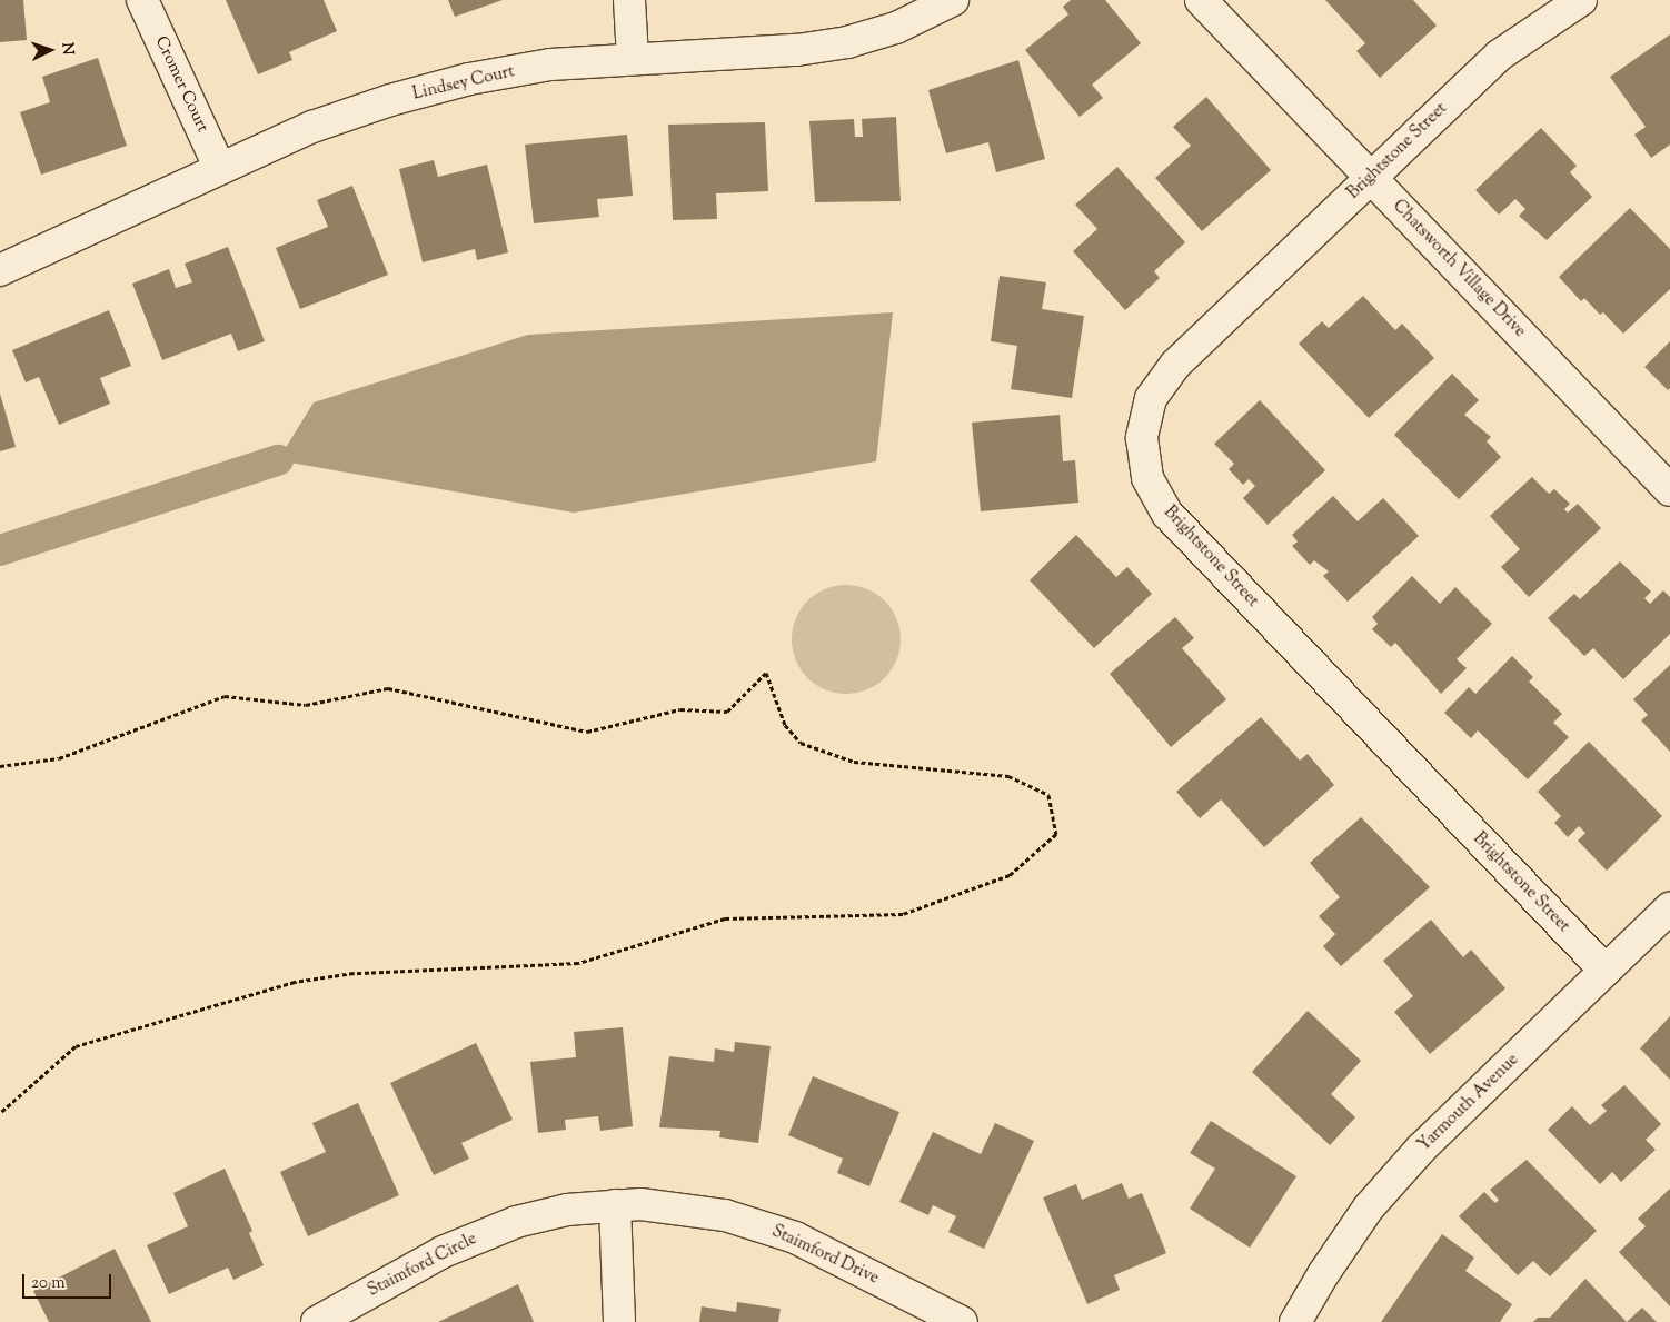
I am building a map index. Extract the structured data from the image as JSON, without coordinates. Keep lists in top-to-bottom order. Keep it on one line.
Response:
{"streets":{"street":["Lindsey Court","Cromer Court","Brightstone Street","Chatsworth Village Drive","Yarmouth Avenue","Staimford Drive","Staimford Circle"]},"crossings":[["Lindsey Court","Cromer Court"],["Brightstone Street","Chatsworth Village Drive"],["Brightstone Street","Yarmouth Avenue"],["Staimford Drive","Staimford Circle"]],"scale_bar":"20 m","north":"right"}
